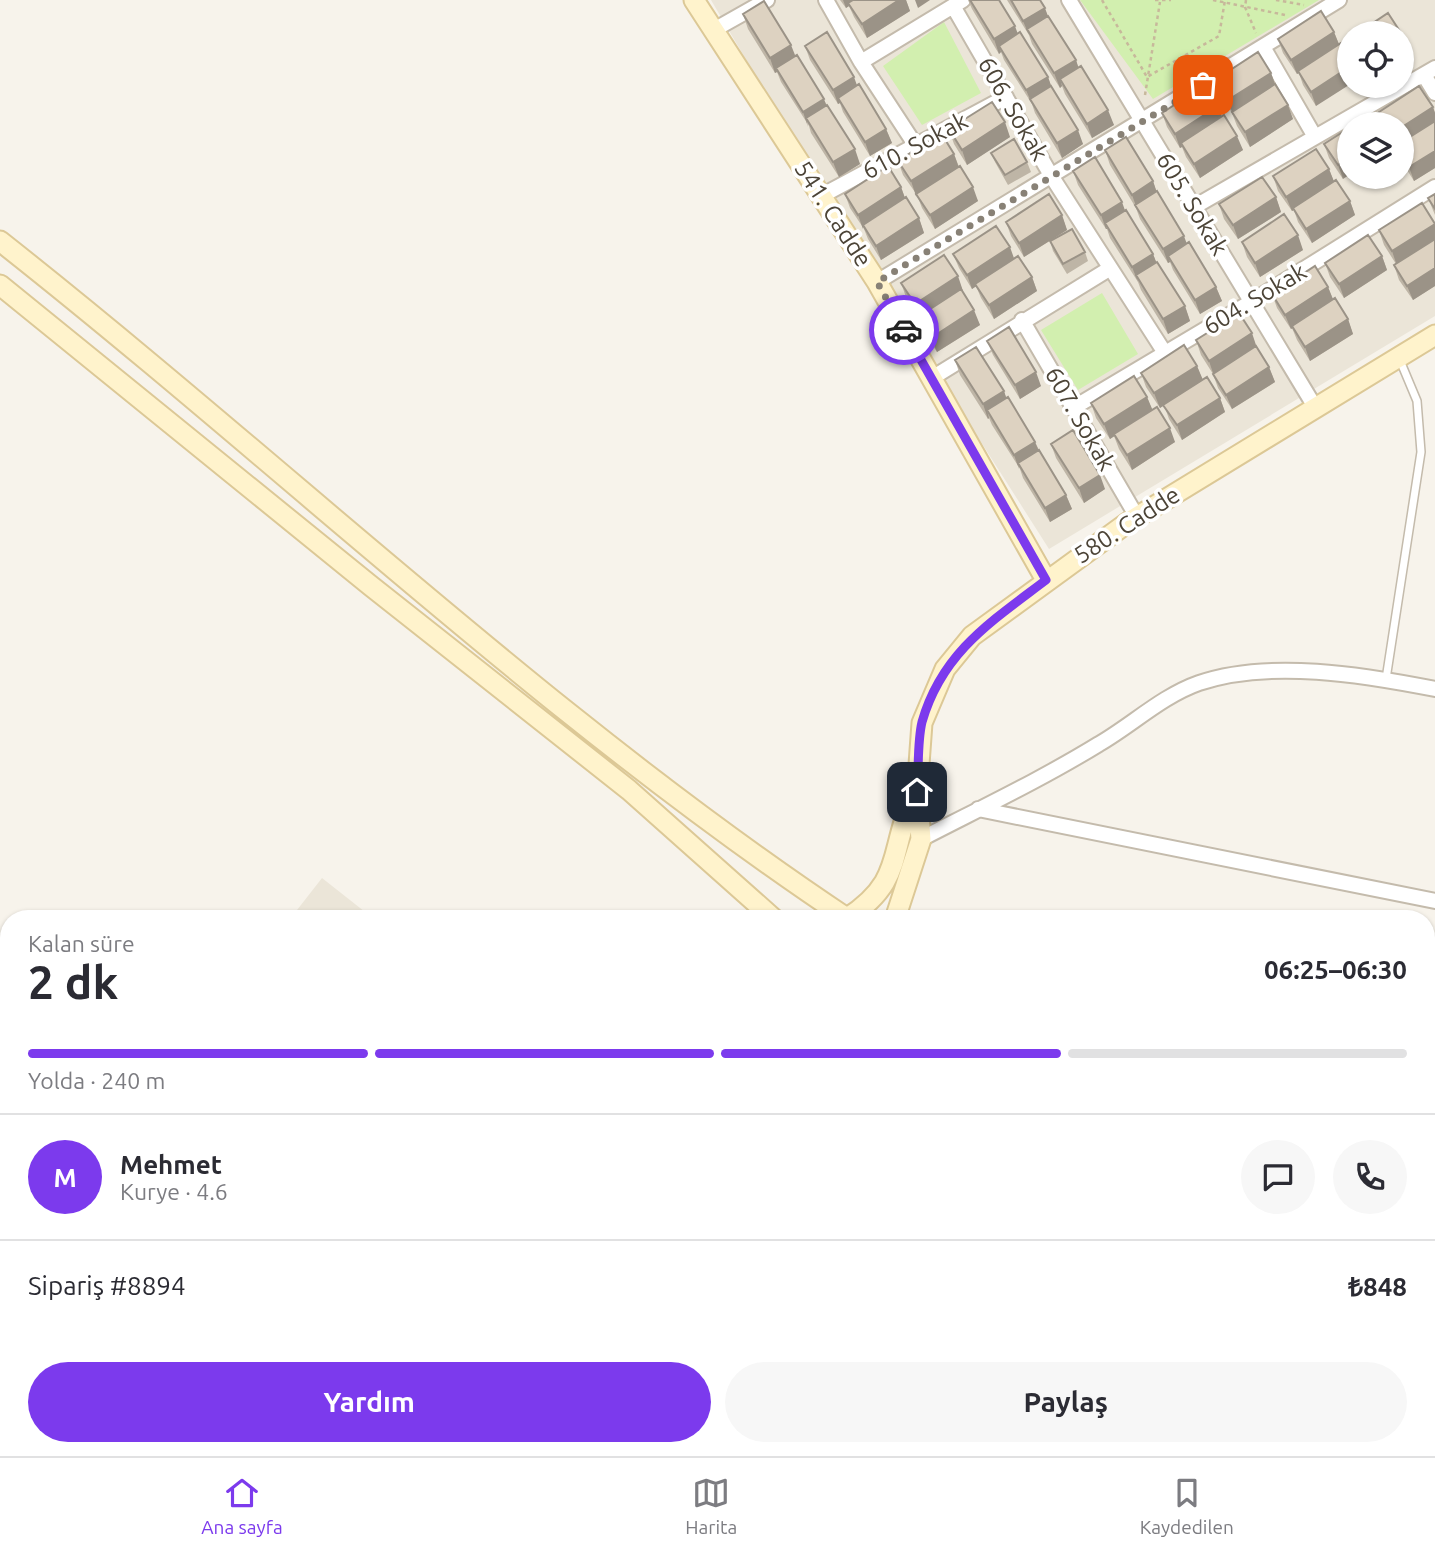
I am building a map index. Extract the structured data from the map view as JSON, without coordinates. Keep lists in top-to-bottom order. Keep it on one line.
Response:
{"streets":{"main road":["541. Cadde","580. Cadde"],"street":["606. Sokak","610. Sokak","605. Sokak","604. Sokak","607. Sokak"]},"crossings":[["606. Sokak","610. Sokak"],["606. Sokak","604. Sokak"],["610. Sokak","541. Cadde"],["605. Sokak","604. Sokak"],["605. Sokak","580. Cadde"],["541. Cadde","580. Cadde"],["604. Sokak","607. Sokak"],["607. Sokak","580. Cadde"]],"page":{"heading":["2 dk","Kalan süre","06:25–06:30"],"panel":["Mehmet","Kurye · 4.6","Sipariş #8894","₺848"],"bar":"Yolda · 240 m","round":"M","buttons":["Yardım","Paylaş"],"tabs":["Ana sayfa","Harita","Kaydedilen"]}}
